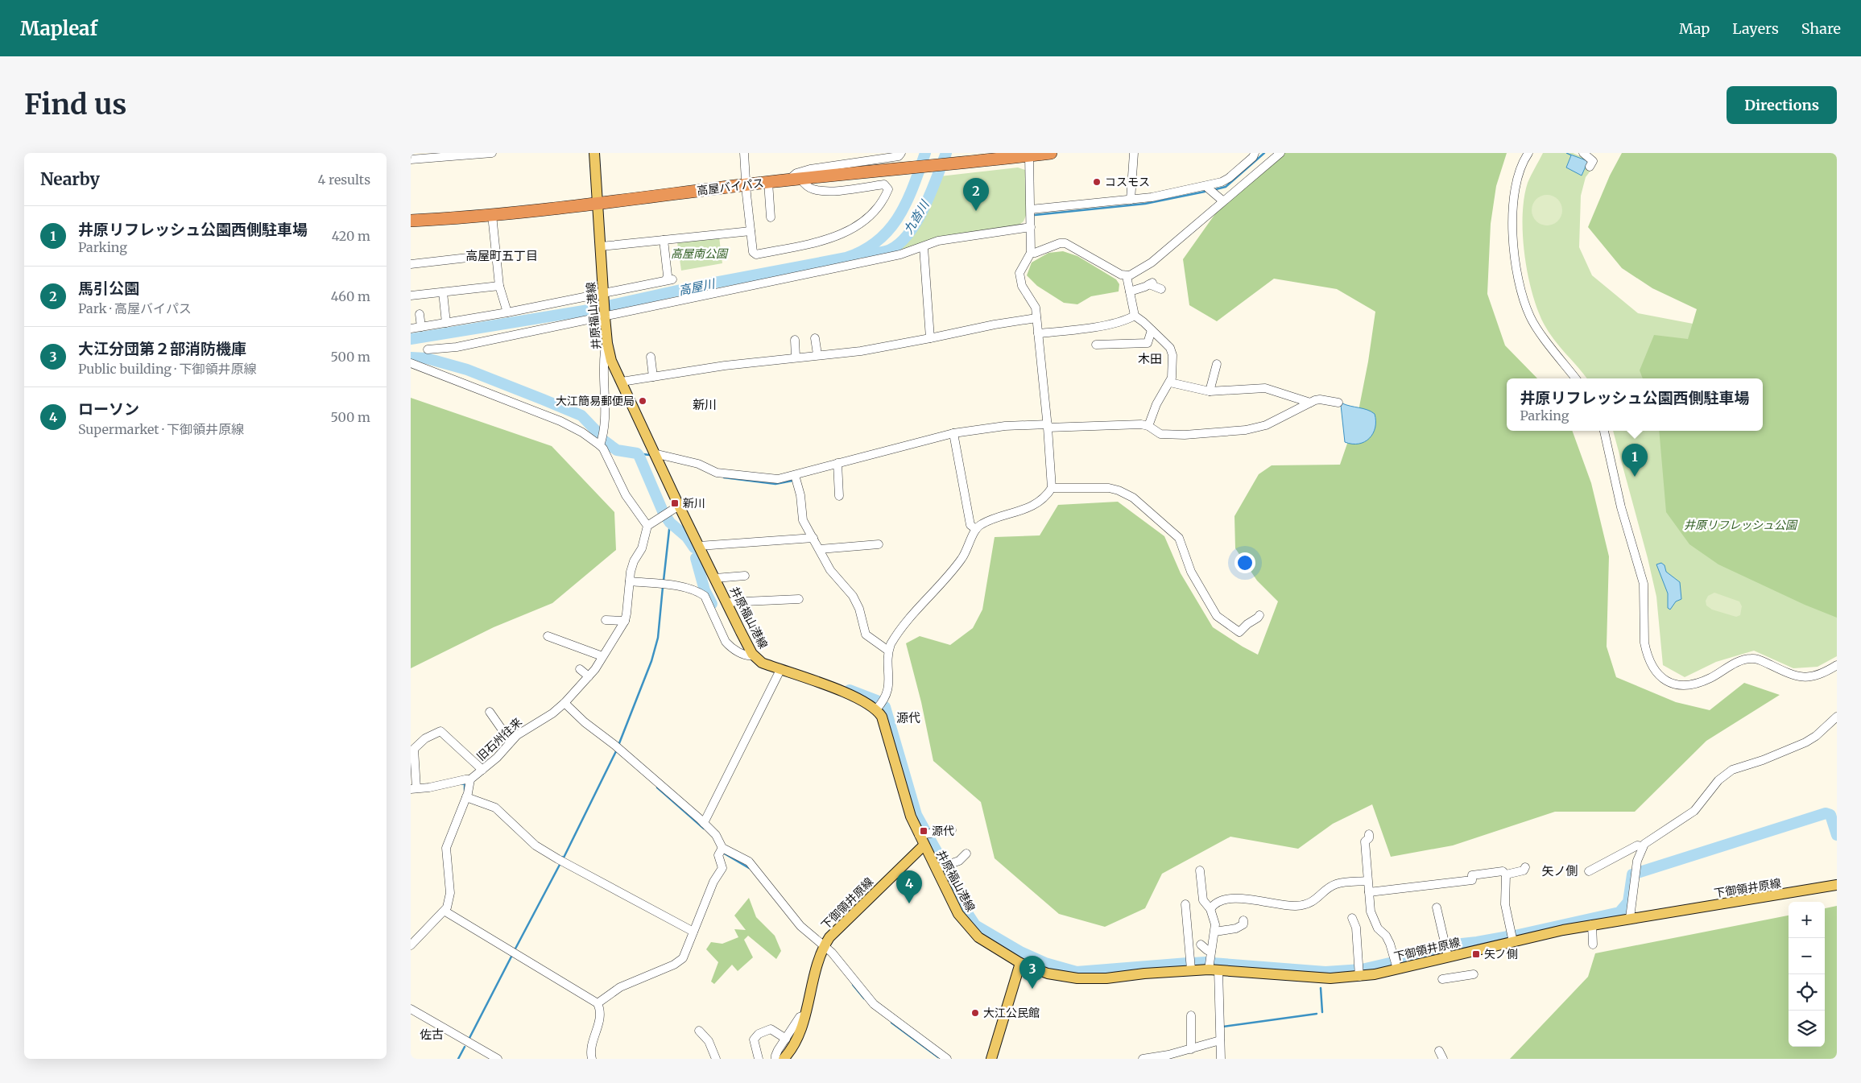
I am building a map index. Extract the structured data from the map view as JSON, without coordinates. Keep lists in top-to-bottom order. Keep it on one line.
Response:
{"streets":{"highway":["高屋バイパス"],"main road":["井原福山港線","下御領井原線"],"street":["旧石州往来"]},"crossings":[["高屋バイパス","井原福山港線"],["井原福山港線","下御領井原線"]],"districts":["高屋町五丁目","木田","新川","源代","矢ノ側","佐古"],"water":["九沓川","高屋川"],"parks":["高屋南公園","井原リフレッシュ公園"],"places":{"other":["コスモス","大江簡易郵便局","大江公民館"],"transit":["新川","源代","矢ノ側"]},"page":{"header":"Mapleaf","nav":["Map","Layers","Share"],"buttons":"Directions","title":"Find us","heading":["Nearby","4 results"],"pins":["2","1","4","3"],"list":[{"mark":"1","name":"井原リフレッシュ公園西側駐車場","note":"Parking","value":"420 m"},{"mark":"2","name":"馬引公園","note":"Park · 高屋バイパス","value":"460 m"},{"mark":"3","name":"大江分団第２部消防機庫","note":"Public building · 下御領井原線","value":"500 m"},{"mark":"4","name":"ローソン","note":"Supermarket · 下御領井原線","value":"500 m"}],"popup":["井原リフレッシュ公園西側駐車場","Parking"],"map_buttons":["+","−"]}}
